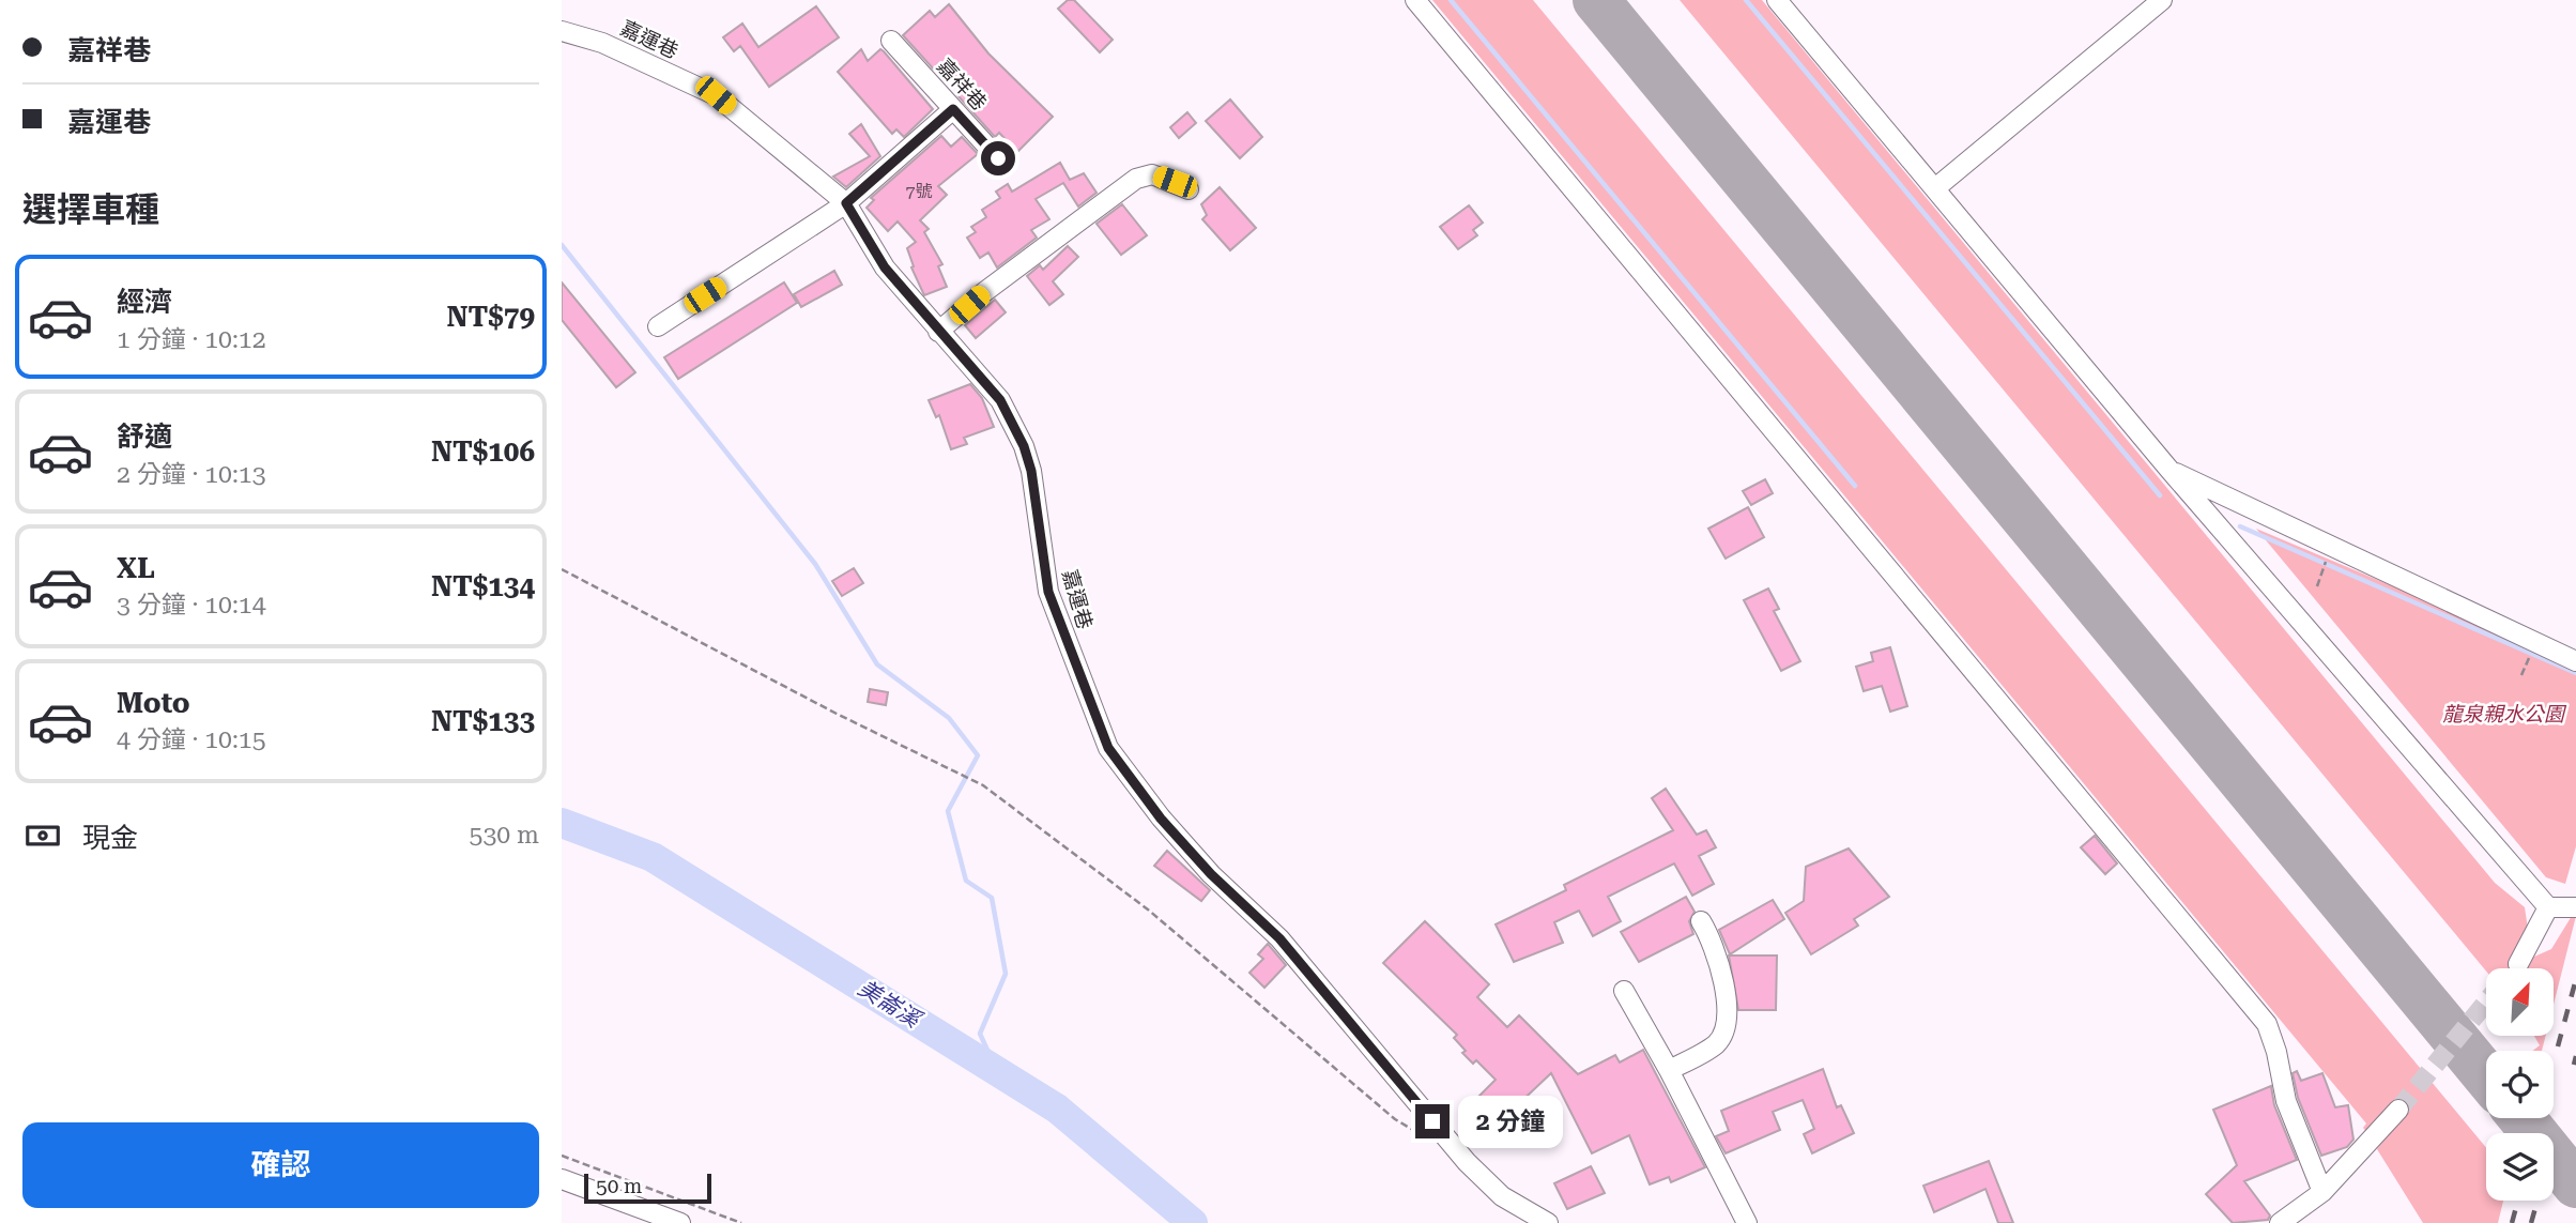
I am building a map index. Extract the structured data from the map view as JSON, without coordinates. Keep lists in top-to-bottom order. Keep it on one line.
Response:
{"streets":{"street":["嘉運巷","嘉祥巷"]},"water":["美崙溪"],"parks":["龍泉親水公園"],"house_numbers":["7號"],"scale_bar":"50 m","north":"top right","page":{"banner":["嘉祥巷","嘉運巷"],"heading":"選擇車種","list":[{"name":"經濟","note":"1 分鐘 · 10:12","value":"NT$79"},{"name":"舒適","note":"2 分鐘 · 10:13","value":"NT$106"},{"name":"XL","note":"3 分鐘 · 10:14","value":"NT$134"},{"name":"Moto","note":"4 分鐘 · 10:15","value":"NT$133"}],"pay":["現金","530 m"],"bubble":"2 分鐘","buttons":"確認","scale":"50 m"}}
